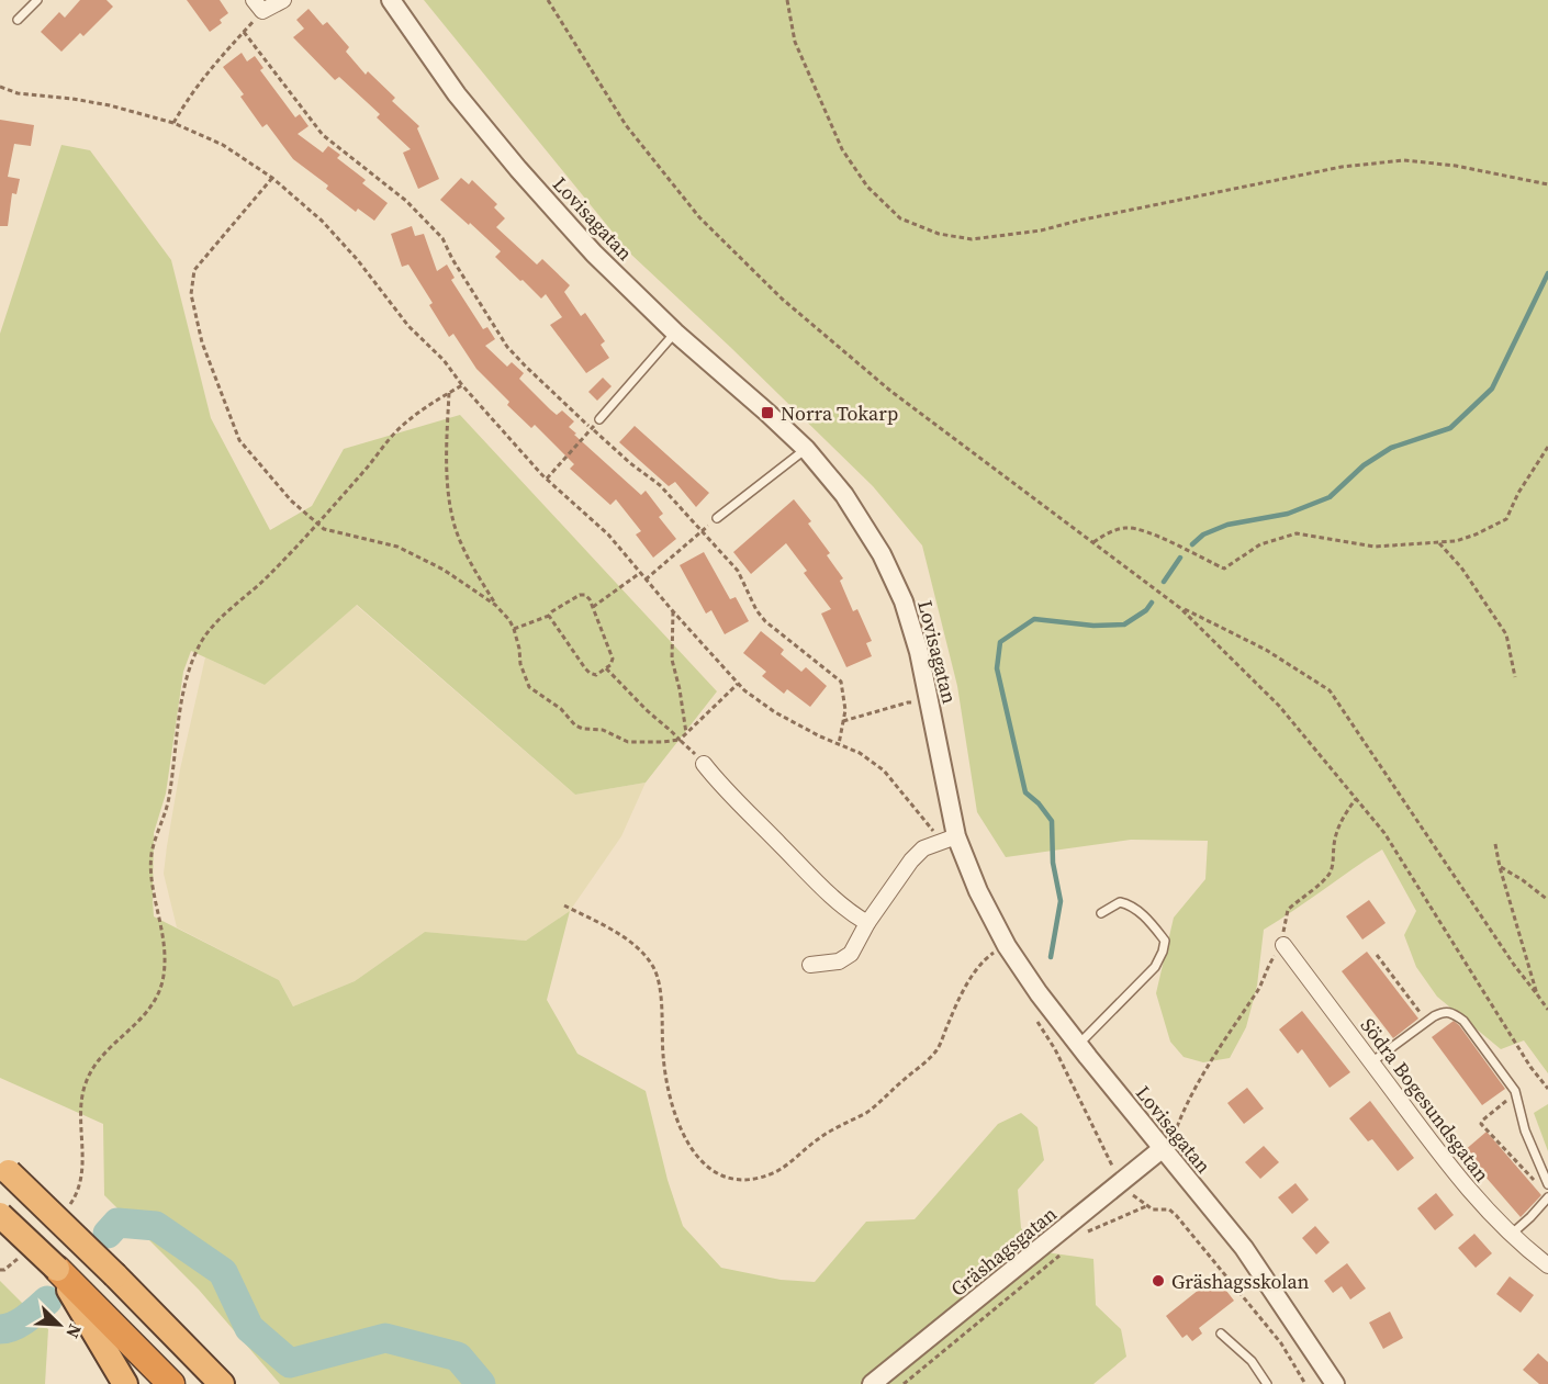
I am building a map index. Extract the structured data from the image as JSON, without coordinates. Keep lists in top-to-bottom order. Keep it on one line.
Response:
{"streets":{"street":["Lovisagatan","Södra Bogesundsgatan","Gräshagsgatan"]},"crossings":[["Lovisagatan","Gräshagsgatan"]],"places":{"transit":["Norra Tokarp"],"other":["Gräshagsskolan"]},"north":"bottom right"}
